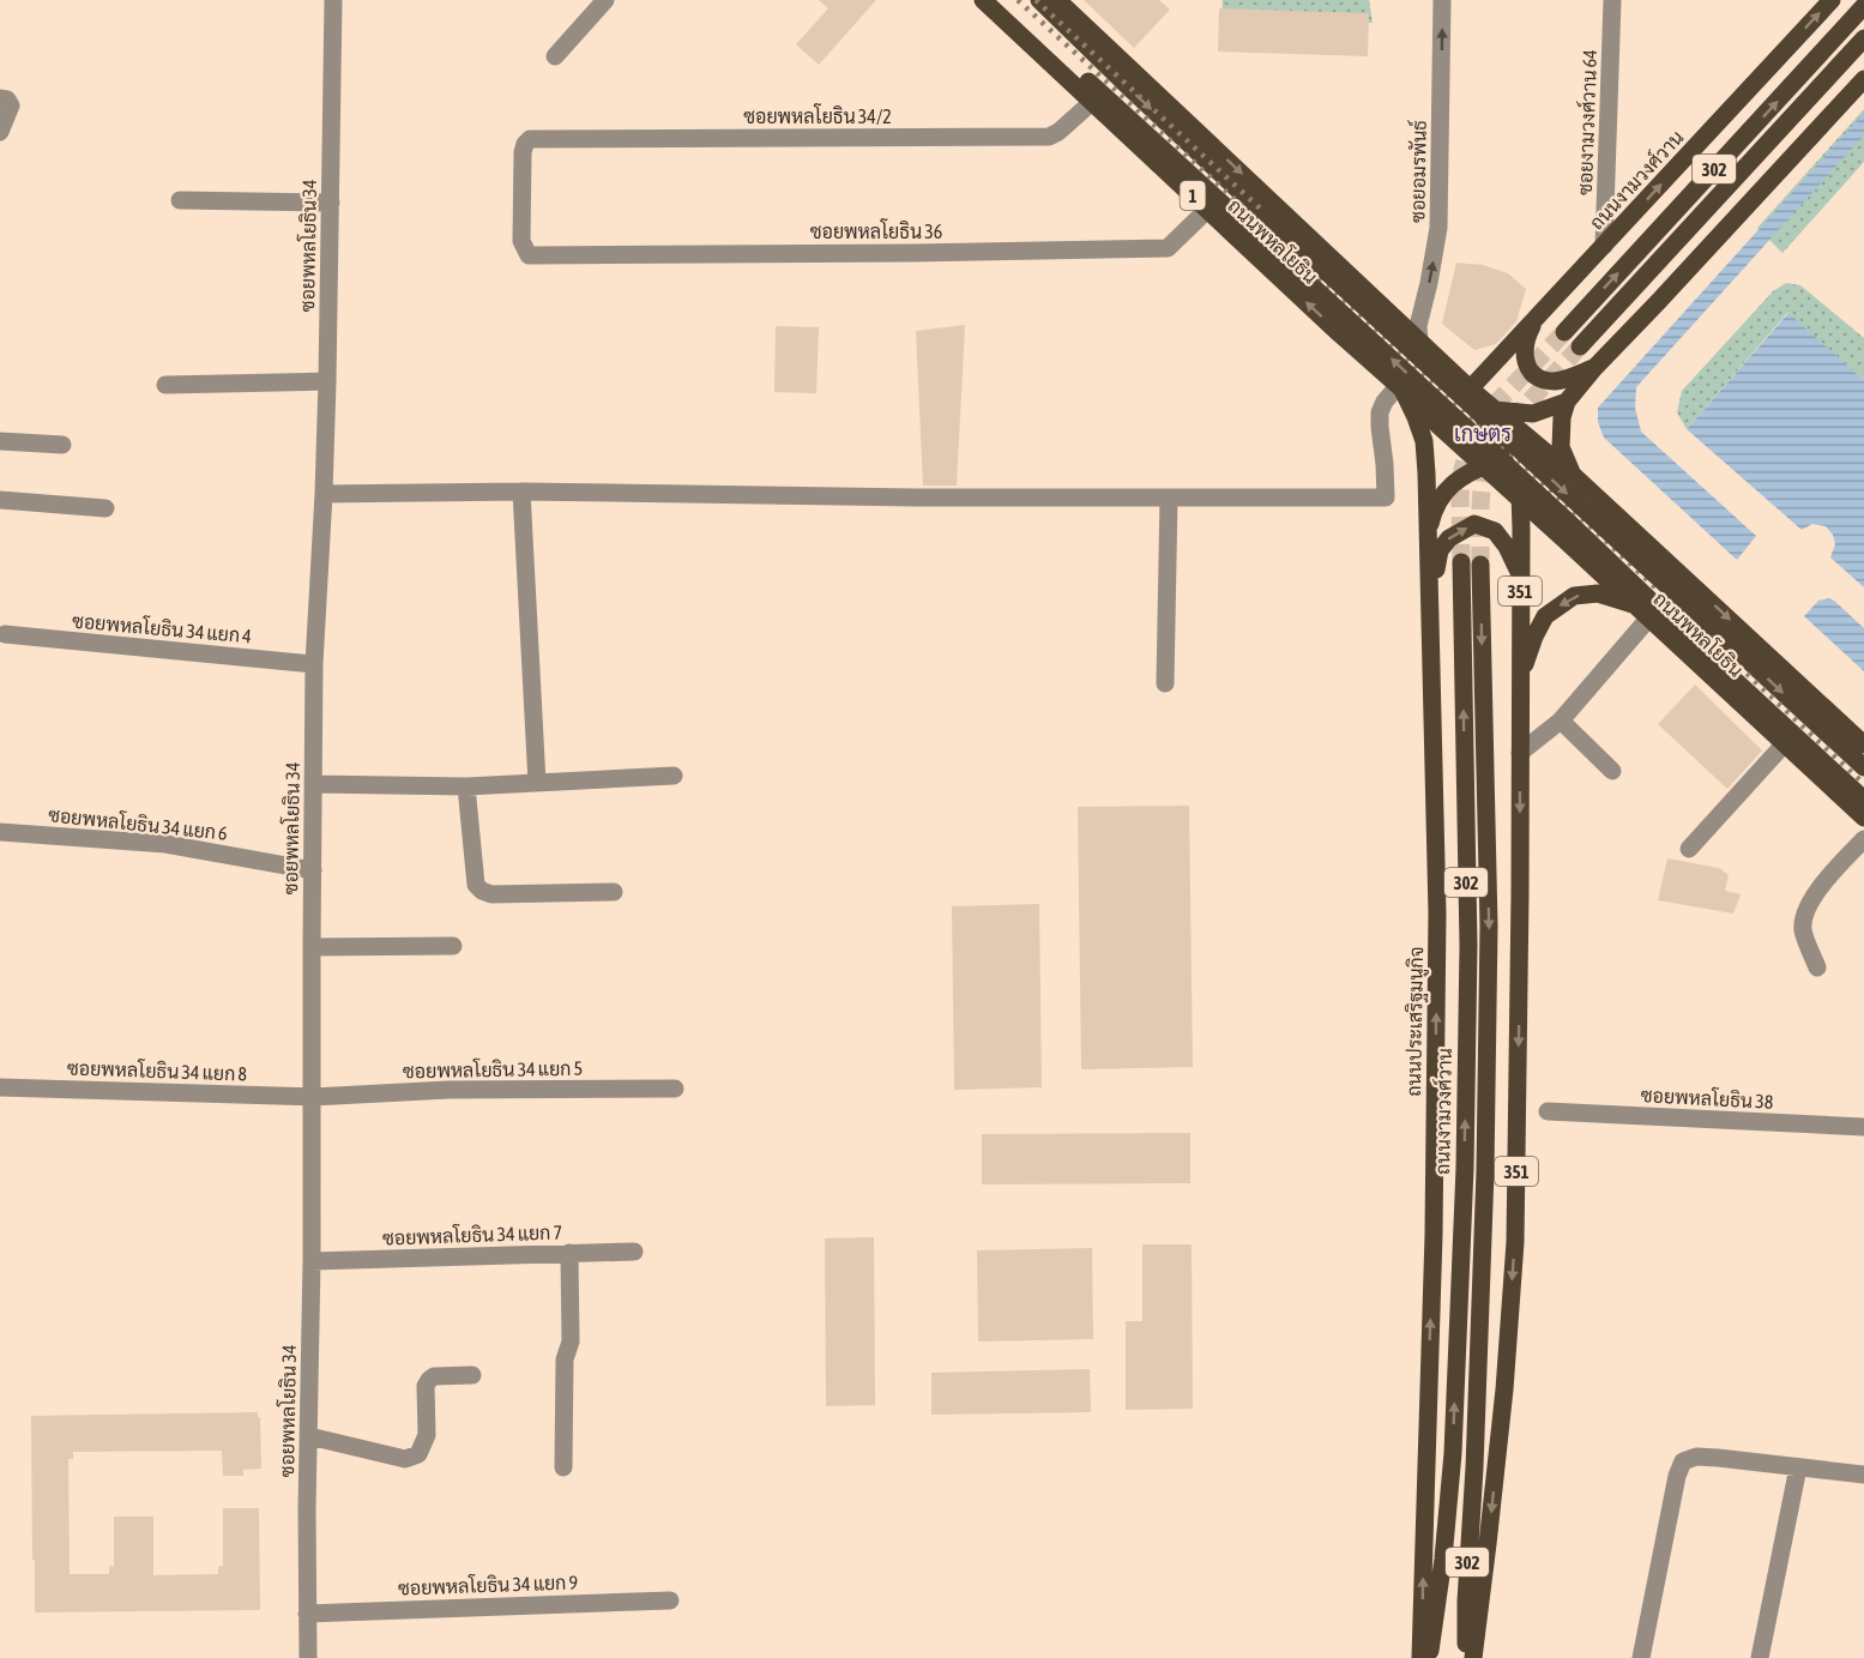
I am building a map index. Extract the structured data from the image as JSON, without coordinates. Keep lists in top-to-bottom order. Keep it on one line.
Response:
{"streets":{"main road":["302","ถนนงามวงศ์วาน","1","ถนนพหลโยธิน","351","ถนนประเสริฐมนูกิจ"],"street":["ซอยพหลโยธิน 34/2","ซอยงามวงศ์วาน 64","ซอยอมรพันธ์","ซอยพหลโยธิน 36","ซอยพหลโยธิน 34","ซอยพหลโยธิน 34 แยก 4","ซอยพหลโยธิน 34 แยก 6","ซอยพหลโยธิน 34 แยก 5","ซอยพหลโยธิน 34 แยก 8","ซอยพหลโยธิน 38","ซอยพหลโยธิน 34 แยก 7","ซอยพหลโยธิน 34 แยก 9"]},"crossings":[["ซอยพหลโยธิน 34/2","ซอยพหลโยธิน 36"],["ซอยพหลโยธิน 34/2","ถนนพหลโยธิน"],["ซอยงามวงศ์วาน 64","ถนนงามวงศ์วาน"],["ซอยอมรพันธ์","ถนนพหลโยธิน"],["ถนนงามวงศ์วาน","ถนนพหลโยธิน"],["ซอยพหลโยธิน 36","ถนนพหลโยธิน"],["ถนนพหลโยธิน","351"],["ถนนพหลโยธิน","ถนนประเสริฐมนูกิจ"],["ซอยพหลโยธิน 34","ซอยพหลโยธิน 34 แยก 4"],["ซอยพหลโยธิน 34","ซอยพหลโยธิน 34 แยก 6"],["ซอยพหลโยธิน 34","ซอยพหลโยธิน 34 แยก 5"],["ซอยพหลโยธิน 34","ซอยพหลโยธิน 34 แยก 8"],["ซอยพหลโยธิน 34","ซอยพหลโยธิน 34 แยก 7"],["ซอยพหลโยธิน 34","ซอยพหลโยธิน 34 แยก 9"],["ซอยพหลโยธิน 34 แยก 5","ซอยพหลโยธิน 34 แยก 8"]],"one_way":["ซอยอมรพันธ์"],"districts":["เกษตร"]}
